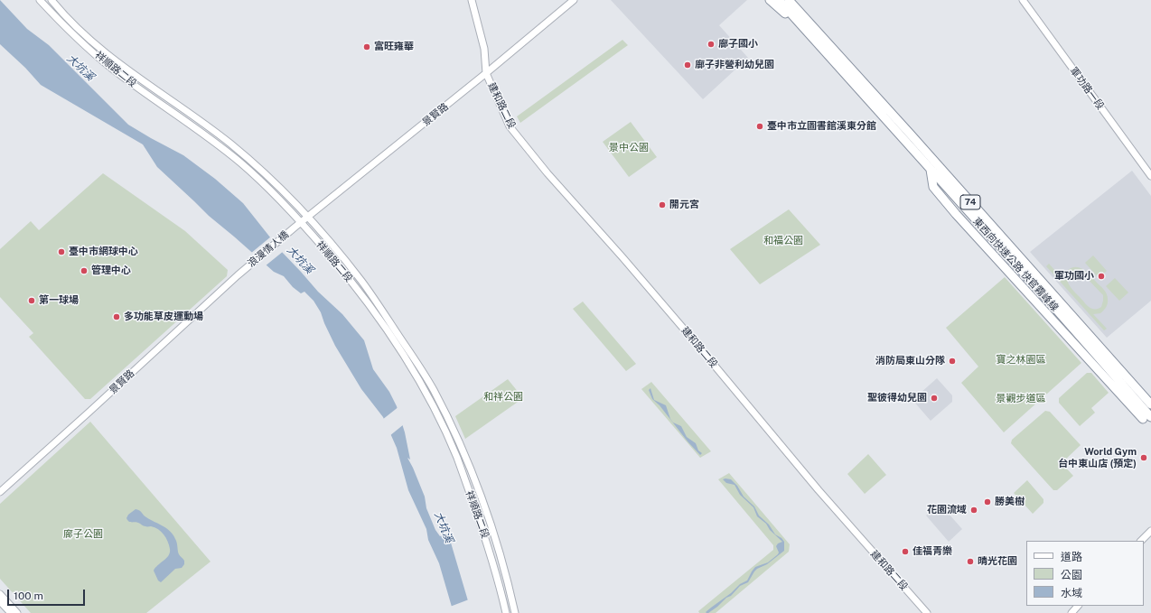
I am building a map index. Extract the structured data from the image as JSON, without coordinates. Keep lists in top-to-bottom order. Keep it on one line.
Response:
{"streets":{"highway":["74","東西向快速公路 快官霧峰線"],"street":["祥順路二段","軍功路一段","建和路二段","景賢路","浪漫情人橋"]},"crossings":[["祥順路二段","景賢路"],["建和路二段","景賢路"],["景賢路","浪漫情人橋"],["74","東西向快速公路 快官霧峰線"]],"water":["大坑溪"],"parks":["景中公園","和福公園","寶之林園區","和祥公園","景觀步道區","廍子公園"],"places":["廍子國小","富旺雍華","廍子非營利幼兒園","臺中市立圖書館溪東分館","開元宮","臺中市網球中心","管理中心","軍功國小","第一球場","多功能草皮運動場","消防局東山分隊","聖彼得幼兒園","World Gym 台中東山店 (預定)","勝美樹","花園流域","佳福青樂","晴光花園"],"legend":["道路","公園","水域"],"scale_bar":"100 m"}
